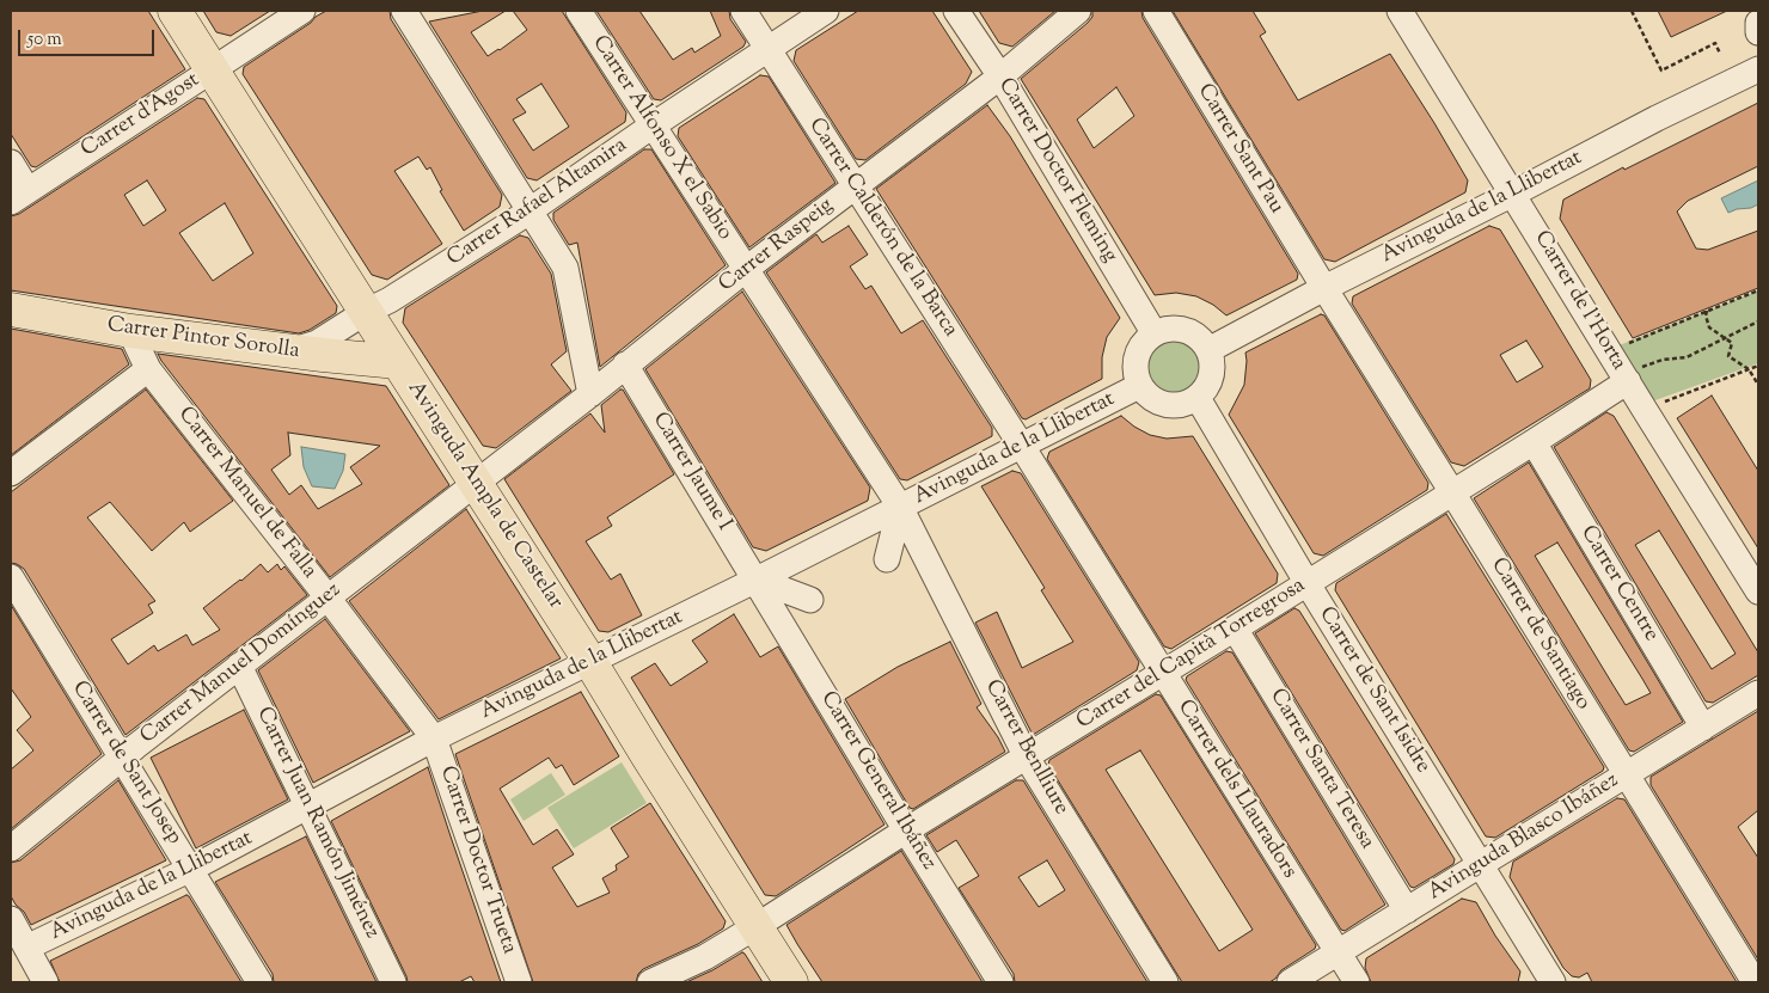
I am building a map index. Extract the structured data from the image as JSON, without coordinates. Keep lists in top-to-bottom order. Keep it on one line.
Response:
{"streets":{"main road":["Carrer Pintor Sorolla","Avinguda Ampla de Castelar"],"street":["Carrer d'Agost","Carrer Alfonso X el Sabio","Carrer Sant Pau","Carrer Doctor Fleming","Carrer Rafael Altamira","Avinguda de la Llibertat","Carrer Calderón de la Barca","Carrer Raspeig","Carrer de l'Horta","Carrer Jaume I","Carrer Manuel de Falla","Carrer Centre","Carrer de Santiago","Carrer del Capità Torregrosa","Carrer Manuel Domínguez","Carrer de Sant Isidre","Carrer Benlliure","Carrer de Sant Josep","Carrer Santa Teresa","Carrer General Ibáñez","Carrer dels Llauradors","Carrer Juan Ramón Jiménez","Avinguda Blasco Ibáñez","Carrer Doctor Trueta"]},"crossings":[["Carrer d'Agost","Avinguda Ampla de Castelar"],["Carrer Alfonso X el Sabio","Carrer Rafael Altamira"],["Carrer Alfonso X el Sabio","Avinguda de la Llibertat"],["Carrer Alfonso X el Sabio","Carrer Raspeig"],["Carrer Alfonso X el Sabio","Carrer Benlliure"],["Carrer Sant Pau","Avinguda de la Llibertat"],["Carrer Sant Pau","Carrer de Santiago"],["Carrer Doctor Fleming","Avinguda de la Llibertat"],["Carrer Doctor Fleming","Carrer Raspeig"],["Carrer Doctor Fleming","Carrer de Sant Isidre"],["Carrer Rafael Altamira","Carrer Calderón de la Barca"],["Carrer Rafael Altamira","Carrer Pintor Sorolla"],["Carrer Rafael Altamira","Avinguda Ampla de Castelar"],["Avinguda de la Llibertat","Carrer Calderón de la Barca"],["Avinguda de la Llibertat","Carrer de l'Horta"],["Avinguda de la Llibertat","Carrer Jaume I"],["Avinguda de la Llibertat","Carrer Manuel de Falla"],["Avinguda de la Llibertat","Avinguda Ampla de Castelar"],["Avinguda de la Llibertat","Carrer de Santiago"],["Avinguda de la Llibertat","Carrer de Sant Isidre"],["Avinguda de la Llibertat","Carrer Benlliure"],["Avinguda de la Llibertat","Carrer de Sant Josep"],["Avinguda de la Llibertat","Carrer General Ibáñez"],["Avinguda de la Llibertat","Carrer dels Llauradors"],["Avinguda de la Llibertat","Carrer Juan Ramón Jiménez"],["Avinguda de la Llibertat","Carrer Doctor Trueta"],["Carrer Calderón de la Barca","Carrer Raspeig"],["Carrer Calderón de la Barca","Carrer dels Llauradors"],["Carrer Raspeig","Carrer Jaume I"],["Carrer Raspeig","Avinguda Ampla de Castelar"],["Carrer Raspeig","Carrer Manuel Domínguez"],["Carrer de l'Horta","Carrer del Capità Torregrosa"],["Carrer Pintor Sorolla","Carrer Manuel de Falla"],["Carrer Pintor Sorolla","Avinguda Ampla de Castelar"],["Carrer Jaume I","Carrer General Ibáñez"],["Carrer Manuel de Falla","Carrer Manuel Domínguez"],["Carrer Manuel de Falla","Carrer Doctor Trueta"],["Avinguda Ampla de Castelar","Carrer del Capità Torregrosa"],["Avinguda Ampla de Castelar","Carrer Manuel Domínguez"],["Carrer Centre","Carrer del Capità Torregrosa"],["Carrer Centre","Avinguda Blasco Ibáñez"],["Carrer de Santiago","Carrer del Capità Torregrosa"],["Carrer de Santiago","Avinguda Blasco Ibáñez"],["Carrer del Capità Torregrosa","Carrer de Sant Isidre"],["Carrer del Capità Torregrosa","Carrer Benlliure"],["Carrer del Capità Torregrosa","Carrer Santa Teresa"],["Carrer del Capità Torregrosa","Carrer General Ibáñez"],["Carrer del Capità Torregrosa","Carrer dels Llauradors"],["Carrer Manuel Domínguez","Carrer de Sant Josep"],["Carrer Manuel Domínguez","Carrer Juan Ramón Jiménez"],["Carrer de Sant Isidre","Avinguda Blasco Ibáñez"],["Carrer Santa Teresa","Avinguda Blasco Ibáñez"],["Carrer dels Llauradors","Avinguda Blasco Ibáñez"]],"scale_bar":"50 m"}
